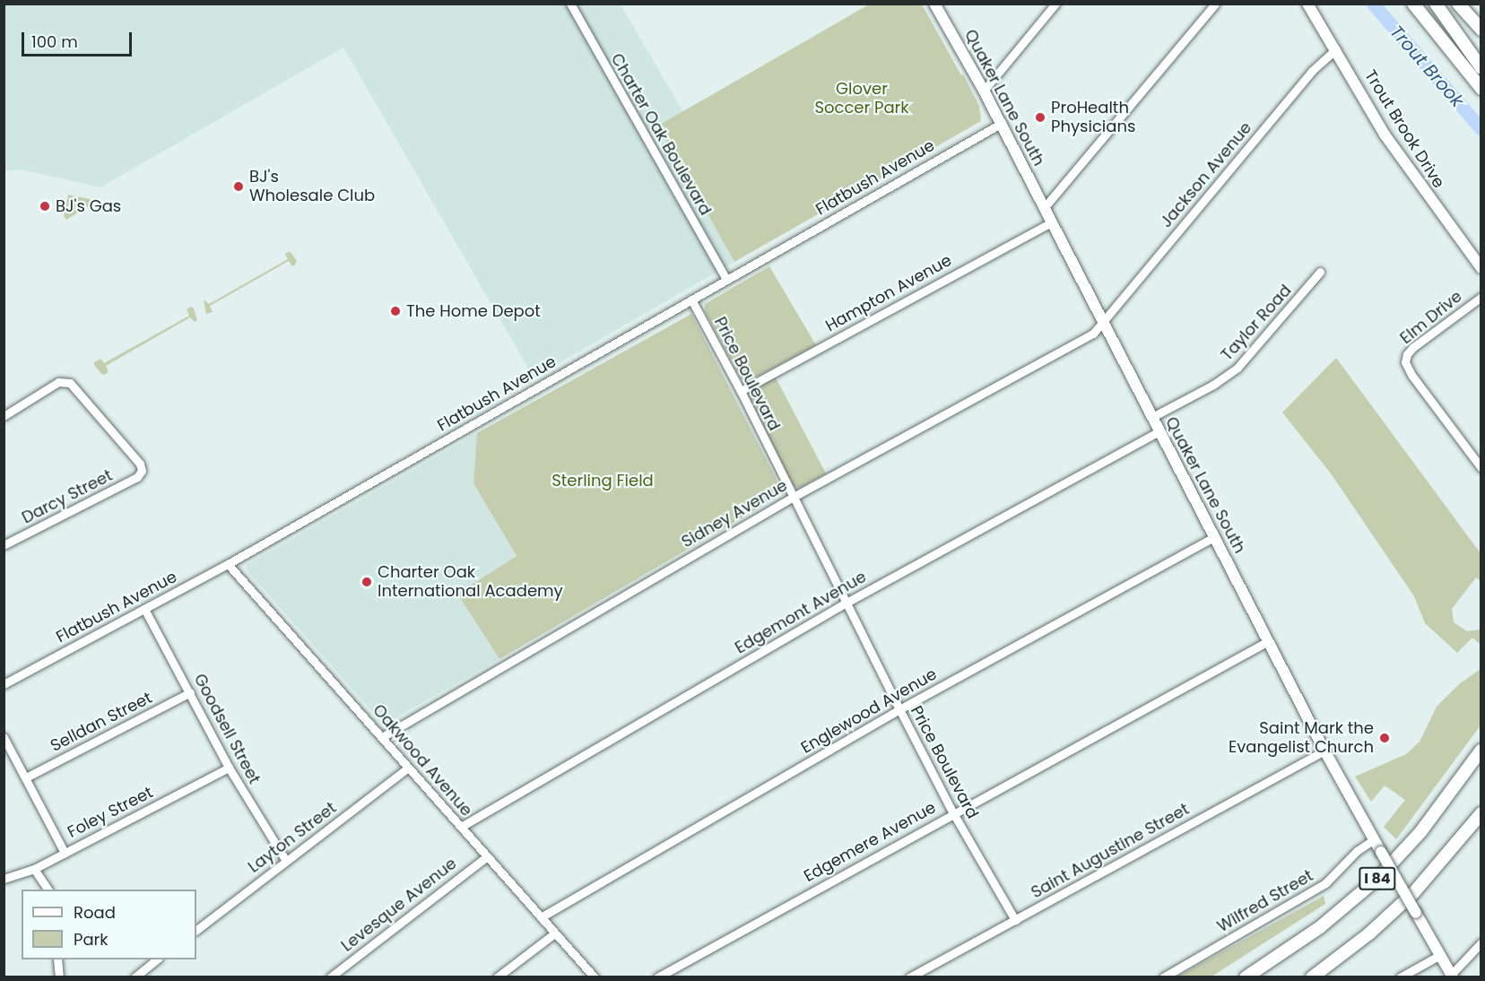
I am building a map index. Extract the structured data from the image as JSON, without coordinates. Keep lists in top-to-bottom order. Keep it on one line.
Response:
{"streets":{"highway":["I 84"],"main road":["Quaker Lane South","Trout Brook Drive"],"street":["Charter Oak Boulevard","Jackson Avenue","Flatbush Avenue","Hampton Avenue","Elm Drive","Taylor Road","Price Boulevard","Darcy Street","Sidney Avenue","Edgemont Avenue","Englewood Avenue","Selldan Street","Goodsell Street","Oakwood Avenue","Foley Street","Layton Street","Edgemere Avenue","Saint Augustine Street","Wilfred Street","Levesque Avenue"]},"crossings":[["Quaker Lane South","Jackson Avenue"],["Quaker Lane South","Flatbush Avenue"],["Quaker Lane South","Hampton Avenue"],["Quaker Lane South","Taylor Road"],["Quaker Lane South","Sidney Avenue"],["Quaker Lane South","Edgemont Avenue"],["Quaker Lane South","Englewood Avenue"],["Quaker Lane South","Edgemere Avenue"],["Quaker Lane South","Saint Augustine Street"],["Quaker Lane South","Wilfred Street"],["Trout Brook Drive","Jackson Avenue"],["Charter Oak Boulevard","Flatbush Avenue"],["Jackson Avenue","Sidney Avenue"],["Flatbush Avenue","Price Boulevard"],["Flatbush Avenue","Goodsell Street"],["Flatbush Avenue","Oakwood Avenue"],["Hampton Avenue","Price Boulevard"],["Price Boulevard","Sidney Avenue"],["Price Boulevard","Edgemont Avenue"],["Price Boulevard","Englewood Avenue"],["Price Boulevard","Edgemere Avenue"],["Price Boulevard","Saint Augustine Street"],["Sidney Avenue","Oakwood Avenue"],["Edgemont Avenue","Oakwood Avenue"],["Englewood Avenue","Oakwood Avenue"],["Selldan Street","Goodsell Street"],["Goodsell Street","Foley Street"],["Goodsell Street","Layton Street"],["Oakwood Avenue","Layton Street"],["Oakwood Avenue","Levesque Avenue"]],"water":["Trout Brook"],"parks":["Glover Soccer Park","Sterling Field"],"places":["ProHealth Physicians","BJ's Wholesale Club","BJ's Gas","The Home Depot","Charter Oak International Academy","Saint Mark the Evangelist Church"],"legend":["Road","Park"],"scale_bar":"100 m"}
